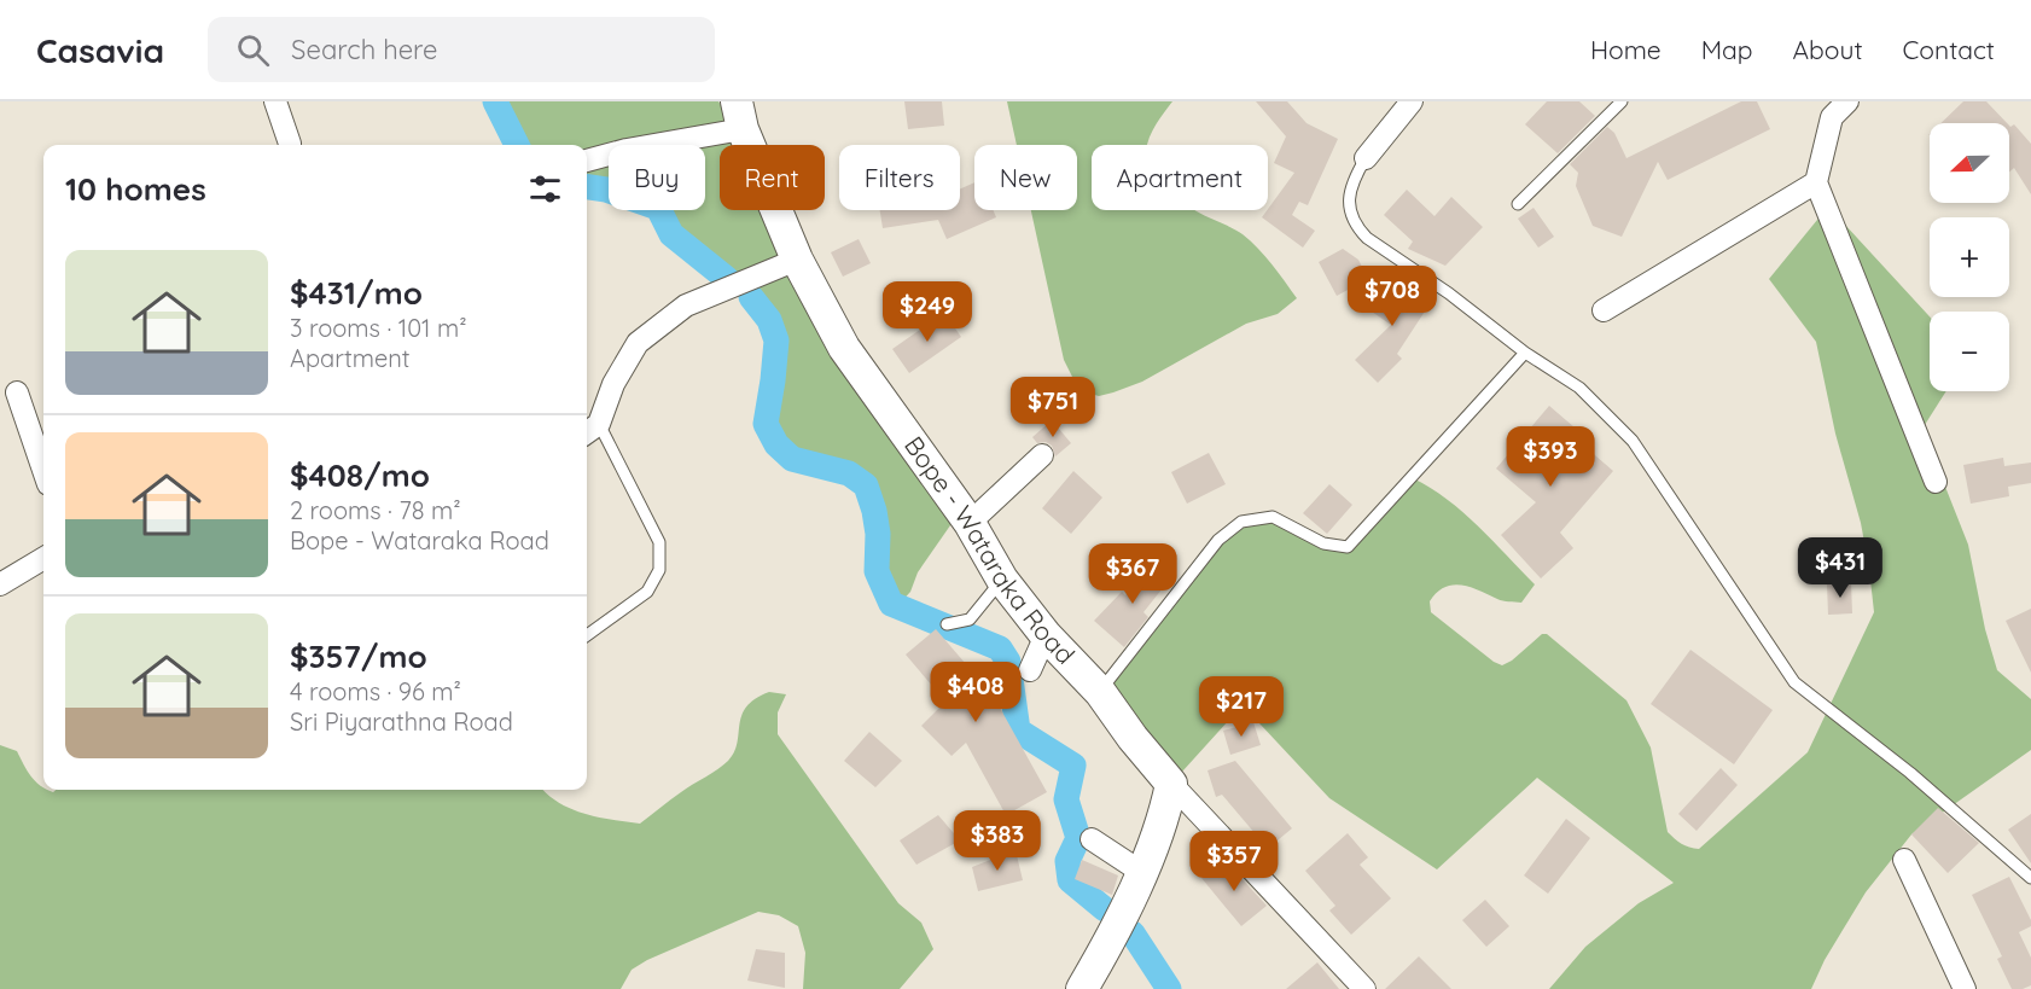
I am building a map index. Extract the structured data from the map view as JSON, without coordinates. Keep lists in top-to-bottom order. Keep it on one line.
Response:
{"streets":{"street":["Bope - Wataraka Road"]},"north":"left","page":{"header":"Casavia","search":"Search here","nav":["Home","Map","About","Contact"],"map_buttons":["+","−"],"chip":["Buy","Rent","Filters","New","Apartment"],"heading":"10 homes","list":[{"name":"$431/mo","note":"3 rooms · 101 m² · Apartment"},{"name":"$408/mo","note":"2 rooms · 78 m² · Bope - Wataraka Road"},{"name":"$357/mo","note":"4 rooms · 96 m² · Sri Piyarathna Road"}],"price":["$708","$249","$751","$393","$431","$367","$408","$217","$383","$357"]}}
